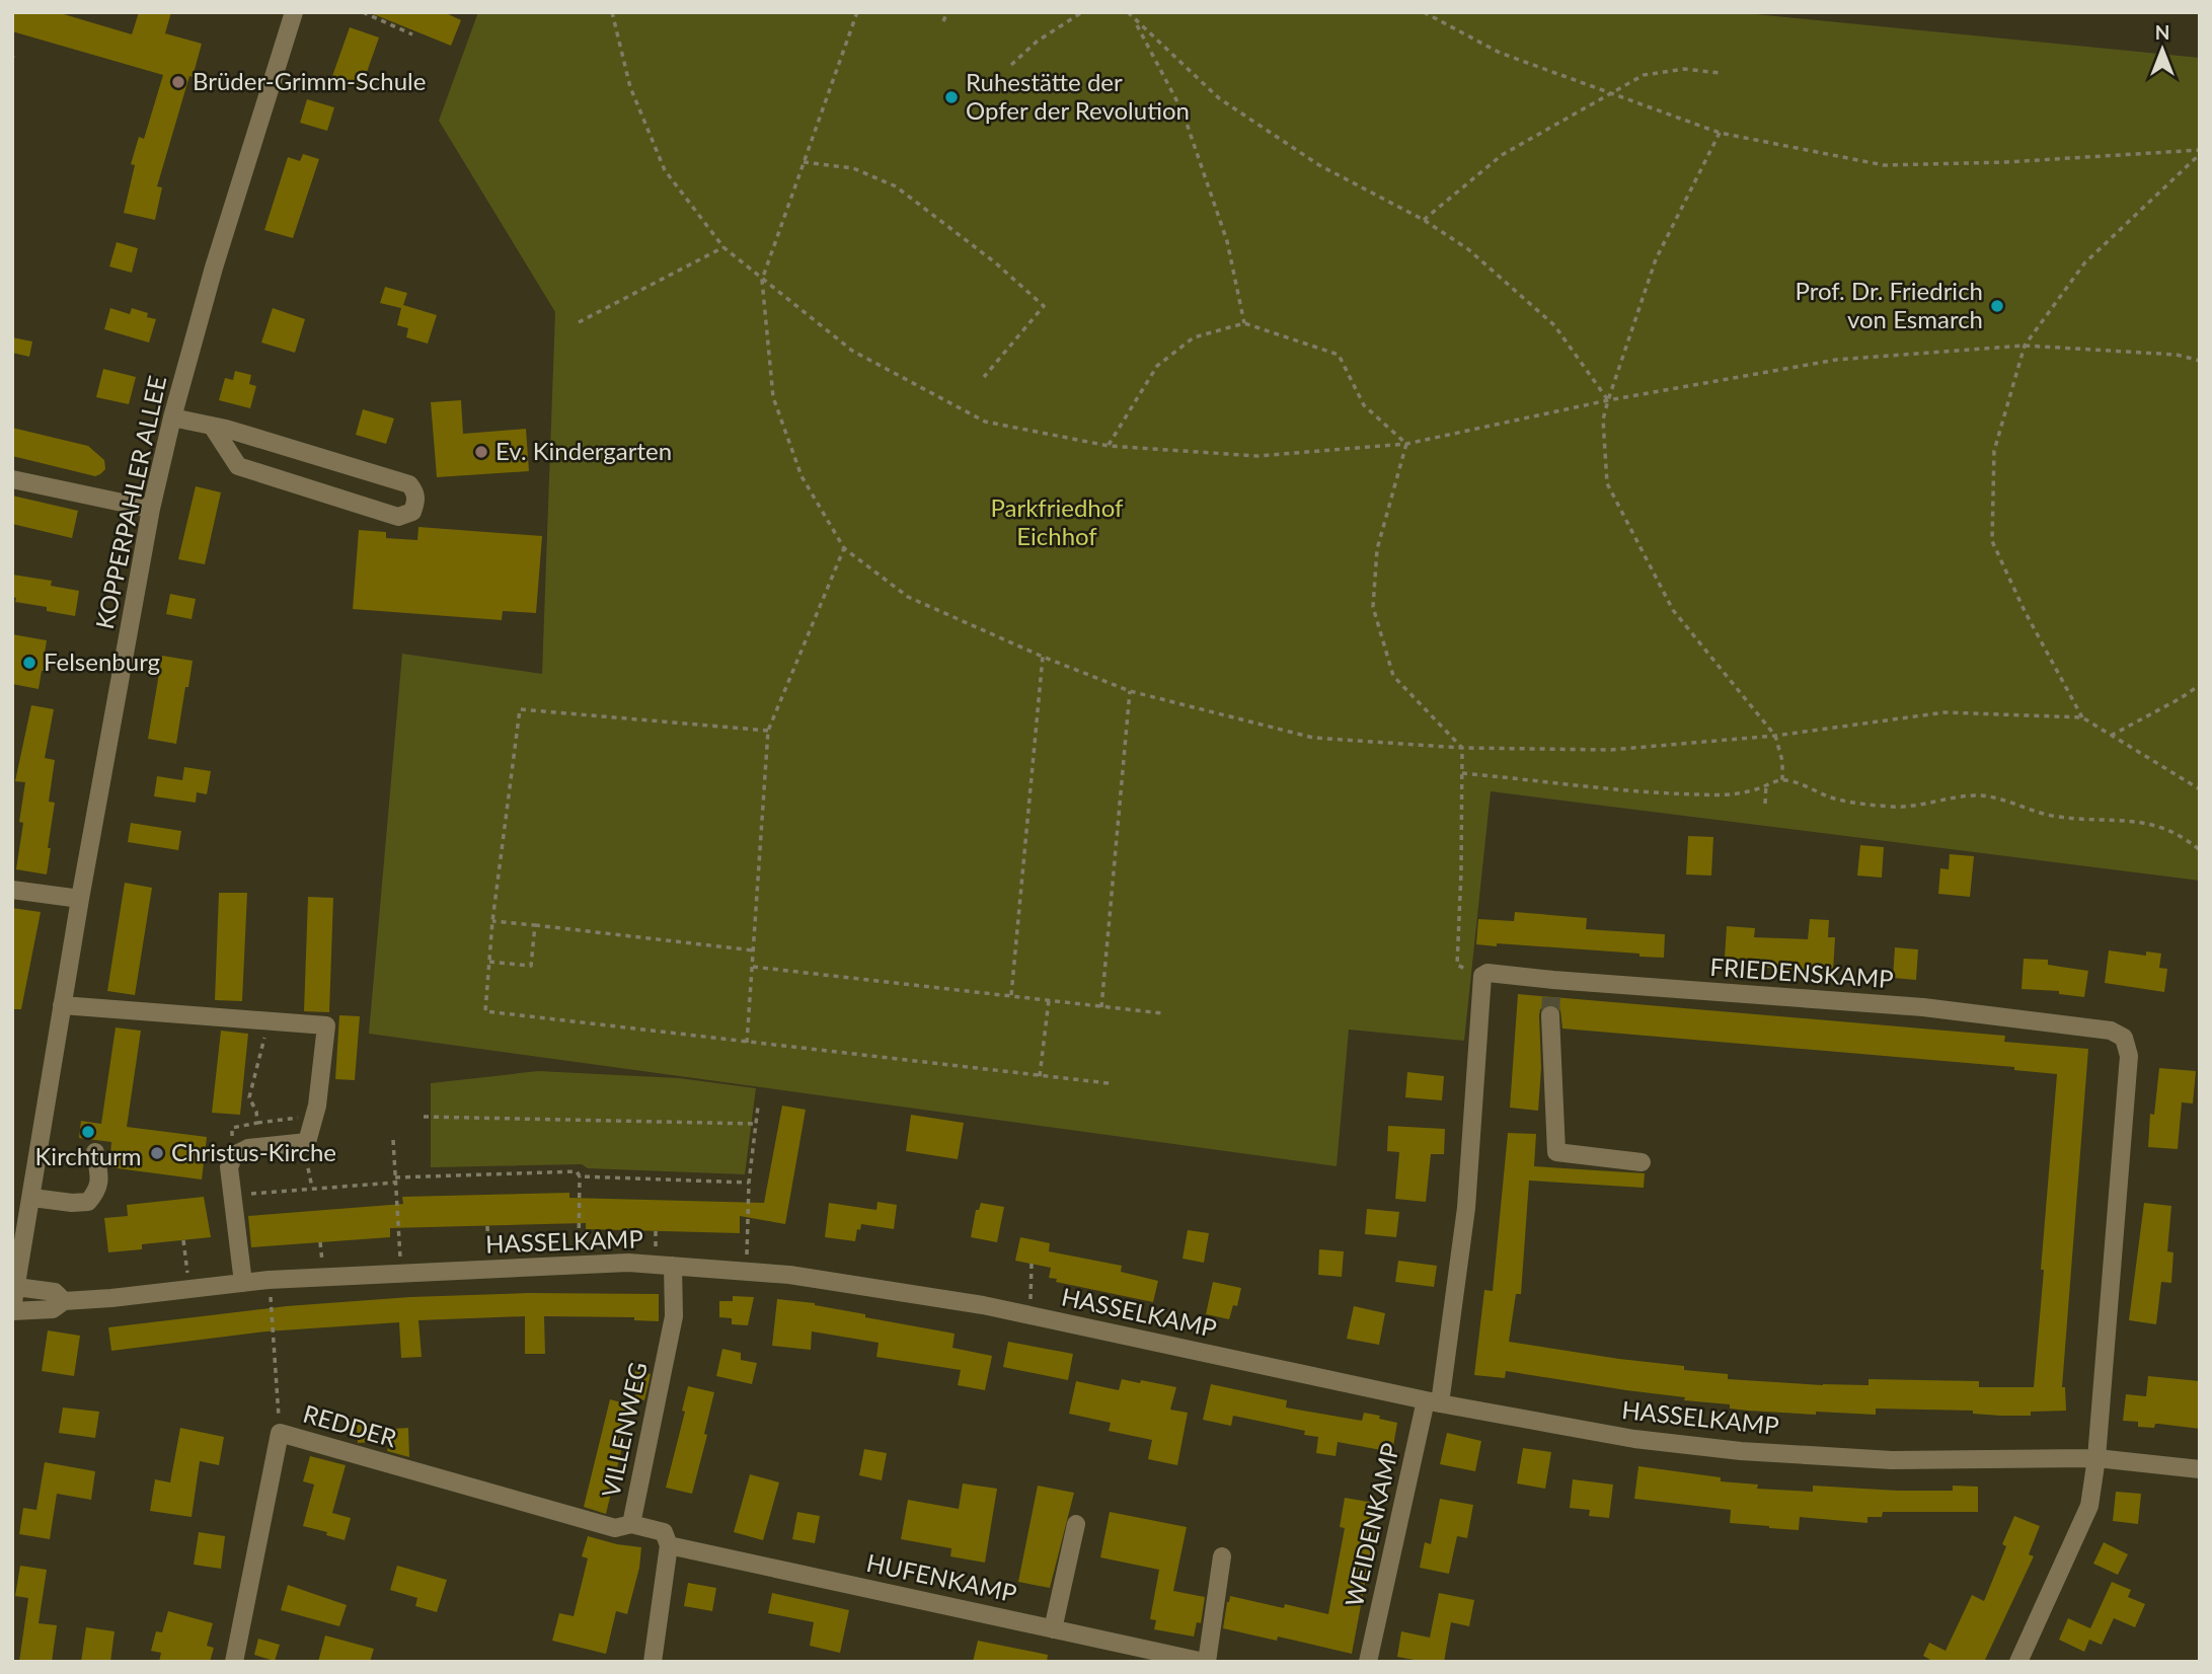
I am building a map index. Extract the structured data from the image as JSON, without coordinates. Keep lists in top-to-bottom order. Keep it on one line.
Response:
{"streets":{"street":["KOPPERPAHLER ALLEE","FRIEDENSKAMP","HASSELKAMP","REDDER","VILLENWEG","WEIDENKAMP","HUFENKAMP"]},"crossings":[["KOPPERPAHLER ALLEE","HASSELKAMP"],["FRIEDENSKAMP","HASSELKAMP"],["HASSELKAMP","VILLENWEG"],["HASSELKAMP","WEIDENKAMP"],["REDDER","VILLENWEG"],["VILLENWEG","HUFENKAMP"]],"parks":["Parkfriedhof Eichhof"],"places":["Brüder-Grimm-Schule","Ruhestätte der Opfer der Revolution","Prof. Dr. Friedrich von Esmarch","Ev. Kindergarten","Felsenburg","Kirchturm","Christus-Kirche"],"north":"top"}
